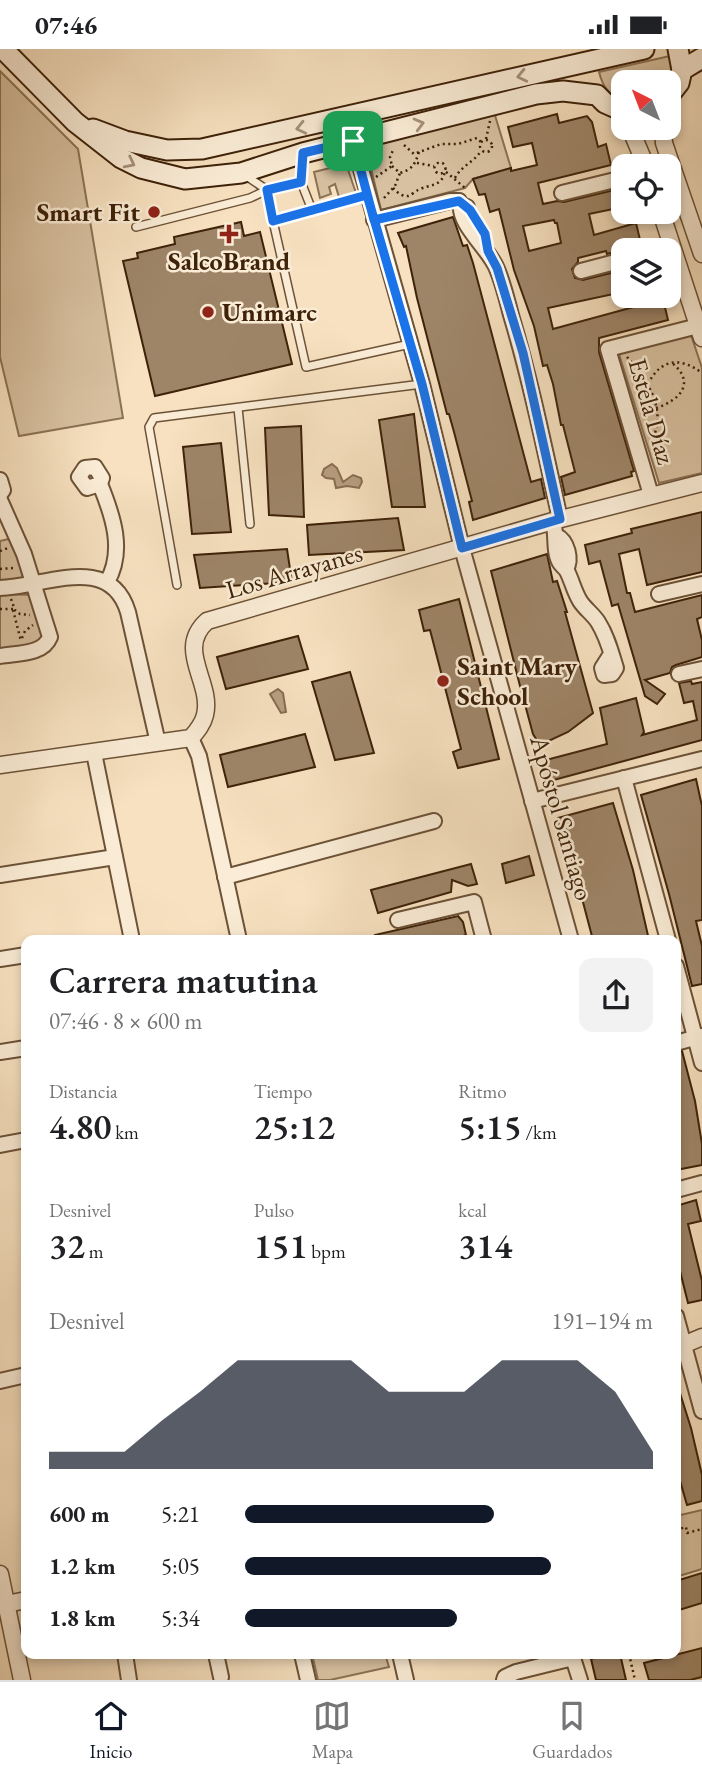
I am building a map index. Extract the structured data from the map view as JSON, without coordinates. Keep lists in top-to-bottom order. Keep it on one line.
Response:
{"streets":{"street":["Estela Díaz","Los Arrayanes","Apóstol Santiago"]},"crossings":[["Estela Díaz","Los Arrayanes"],["Los Arrayanes","Apóstol Santiago"]],"places":{"other":["Smart Fit","Unimarc","Saint Mary School"],"health":["SalcoBrand"]},"north":"top left","page":{"status":"07:46","heading":["Carrera matutina","07:46 · 8 × 600 m"],"stats":[["Distancia","4.80 km"],["Tiempo","25:12"],["Ritmo","5:15 /km"],["Desnivel","32 m"],["Pulso","151 bpm"],["kcal","314"]],"chart":["Desnivel","191–194 m"],"list":[{"name":"600 m","note":"5:21"},{"name":"1.2 km","note":"5:05"},{"name":"1.8 km","note":"5:34"}],"tabs":["Inicio","Mapa","Guardados"]}}
